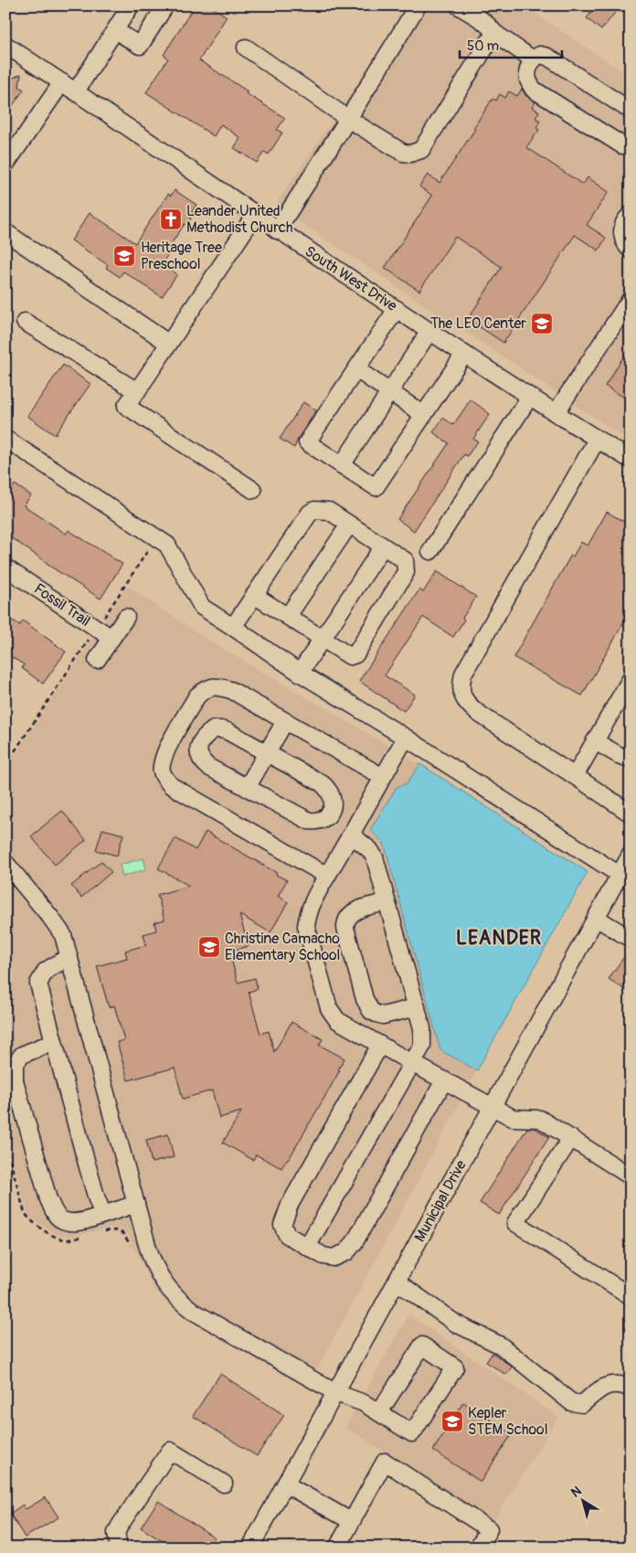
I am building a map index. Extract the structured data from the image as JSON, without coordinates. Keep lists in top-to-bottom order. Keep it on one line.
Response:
{"streets":{"street":["South West Drive","Fossil Trail","Municipal Drive"]},"districts":["LEANDER"],"places":{"church":["Leander United Methodist Church"],"school or university":["Heritage Tree Preschool","The LEO Center","Christine Camacho Elementary School","Kepler STEM School"]},"scale_bar":"50 m","north":"top left"}
